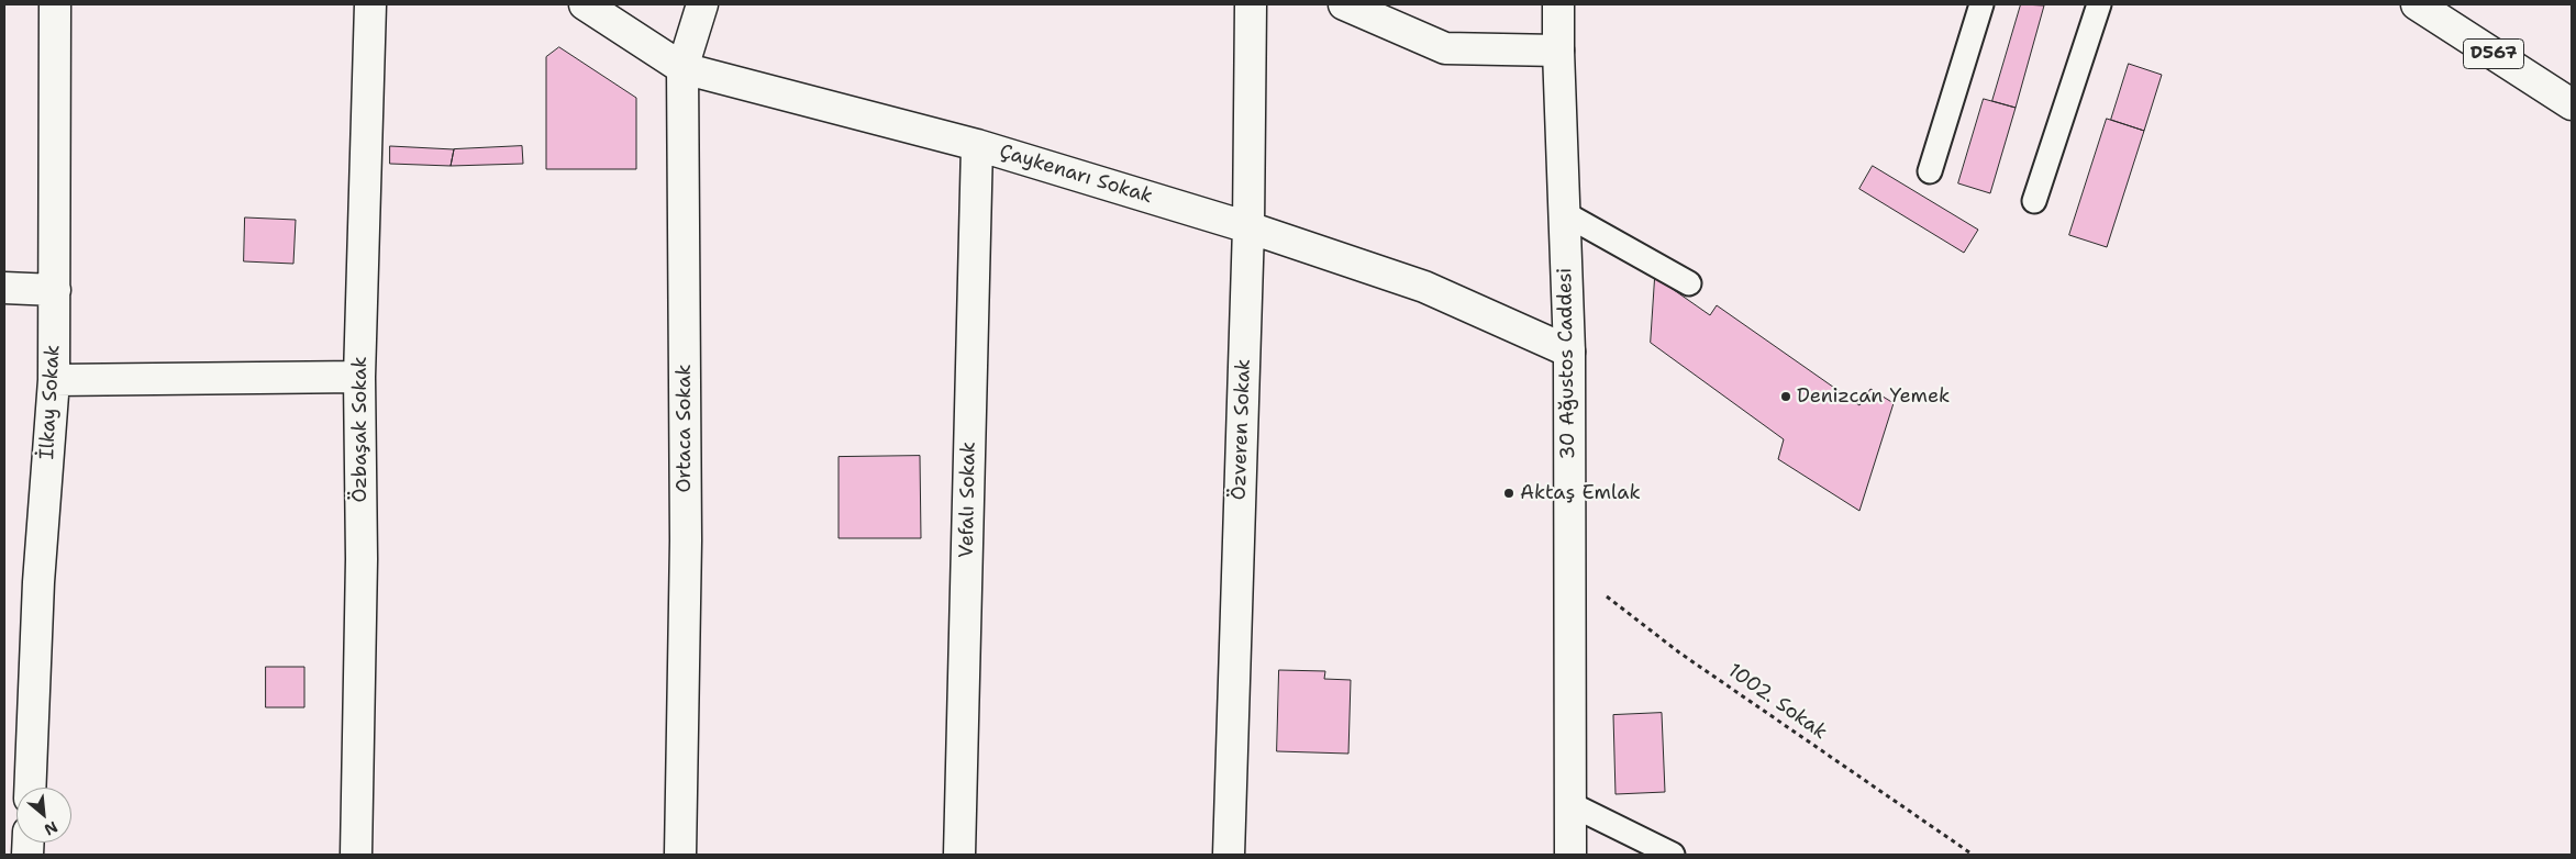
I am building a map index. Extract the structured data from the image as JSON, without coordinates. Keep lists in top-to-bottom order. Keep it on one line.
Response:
{"streets":{"main road":["D567","Çaykenarı Sokak","30 Ağustos Caddesi","İlkay Sokak","Ortaca Sokak","Özbaşak Sokak","Özveren Sokak","Vefalı Sokak"],"path":["1002. Sokak"]},"crossings":[["Çaykenarı Sokak","30 Ağustos Caddesi"],["Çaykenarı Sokak","Ortaca Sokak"],["Çaykenarı Sokak","Özveren Sokak"],["Çaykenarı Sokak","Vefalı Sokak"],["30 Ağustos Caddesi","1002. Sokak"]],"places":["Denizcan Yemek","Aktaş Emlak"],"north":"bottom right"}
